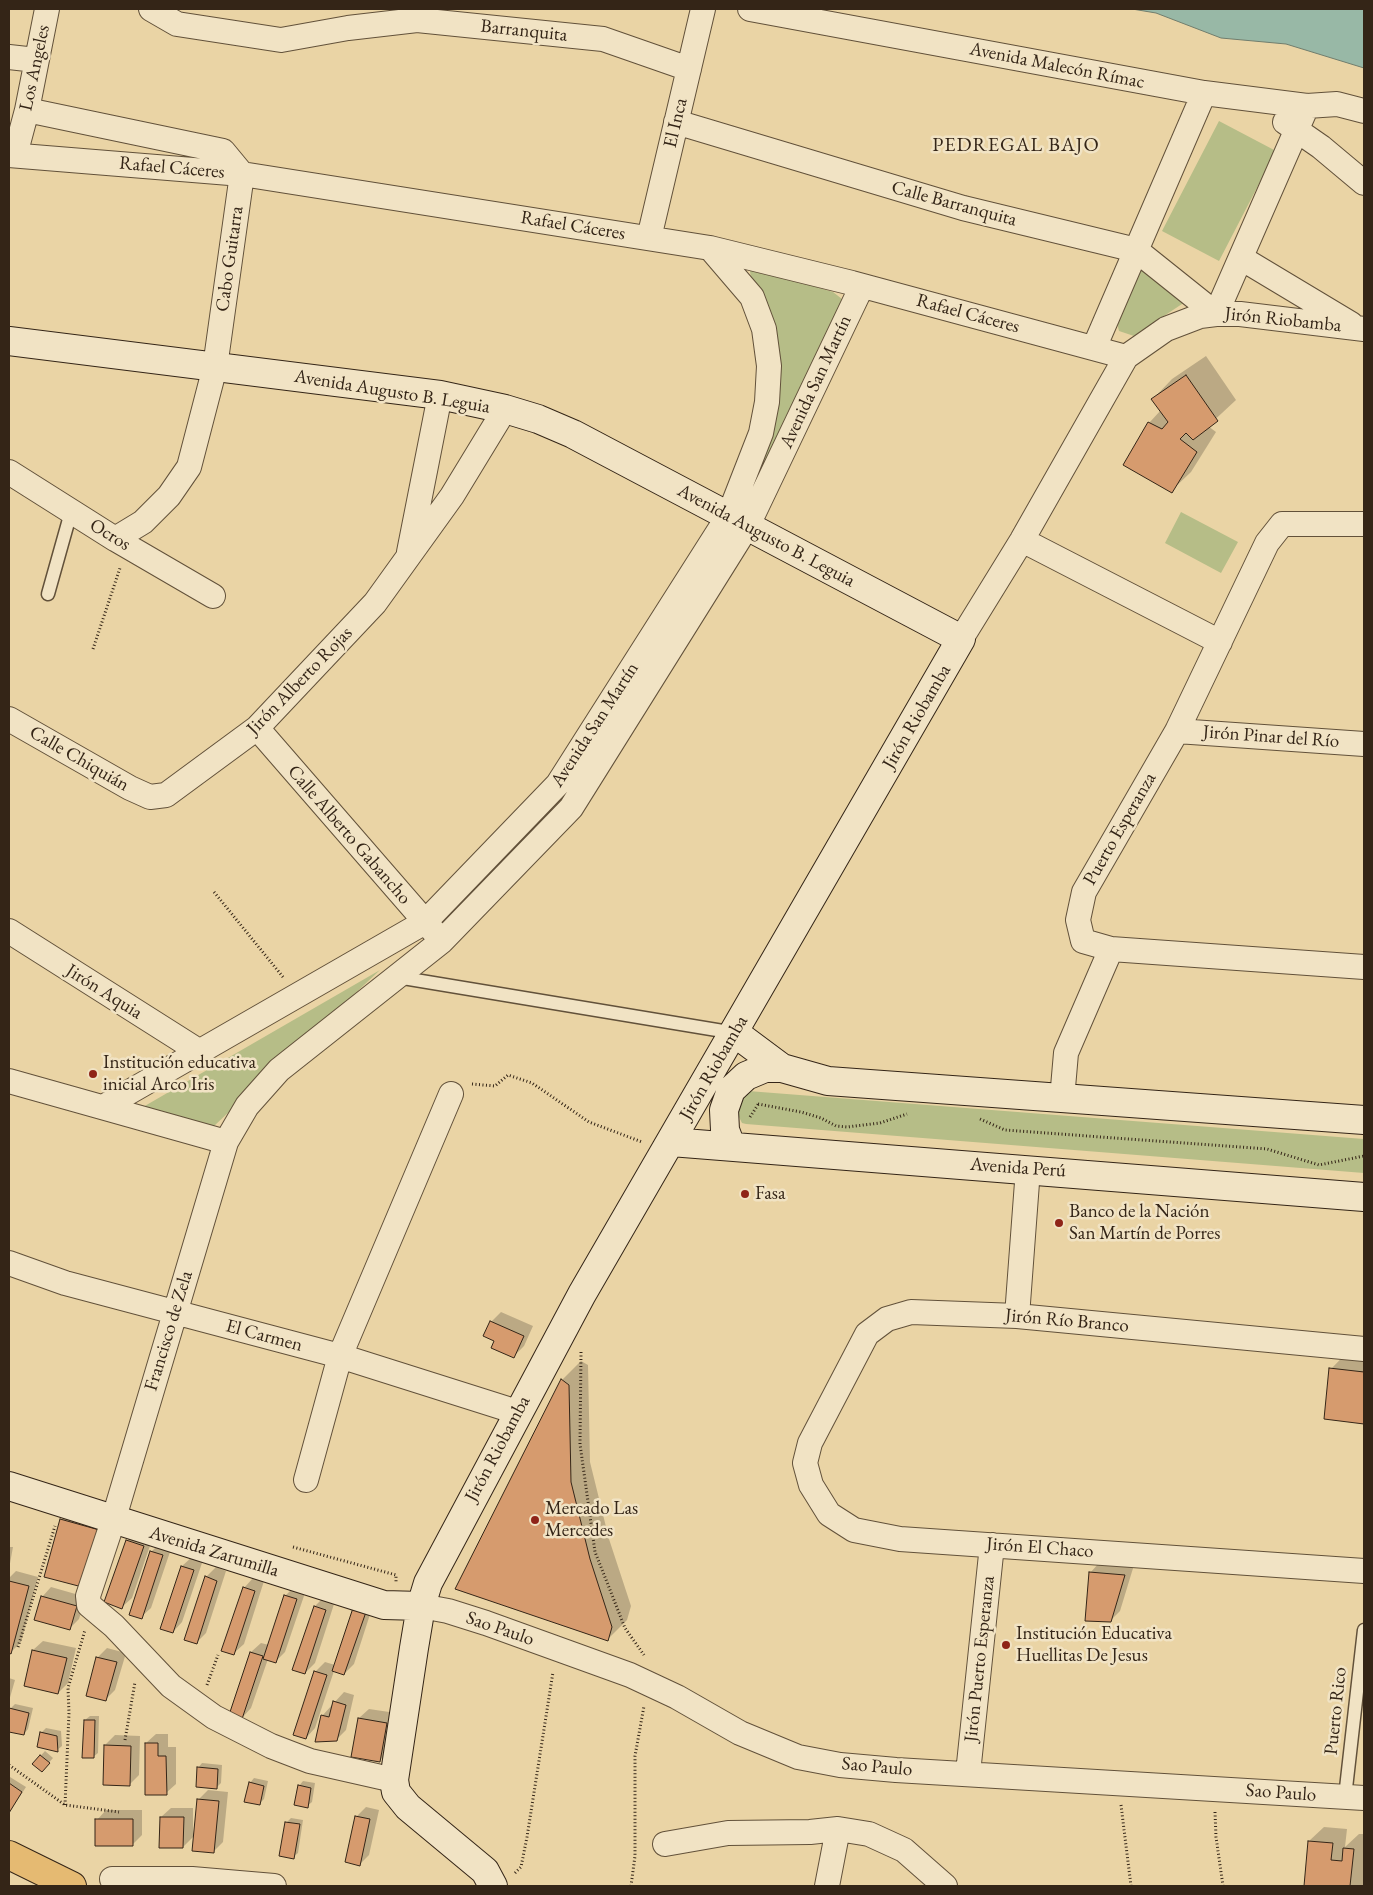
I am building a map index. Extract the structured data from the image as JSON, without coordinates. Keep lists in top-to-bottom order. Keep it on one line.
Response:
{"streets":{"main road":["Jirón Riobamba","Avenida Augusto B. Leguia","Avenida Perú","Avenida Zarumilla"],"street":["Barranquita","Avenida Malecón Rímac","Los Angeles","El Inca","Rafael Cáceres","Calle Barranquita","Cabo Guitarra","Avenida San Martín","Ocros","Jirón Alberto Rojas","Jirón Pinar del Río","Calle Chiquián","Puerto Esperanza","Calle Alberto Gabancho","Jirón Aquia","Jirón Río Branco","Francisco de Zela","El Carmen","Jirón El Chaco","Sao Paulo","Jirón Puerto Esperanza"],"lane":["Puerto Rico"]},"crossings":[["Barranquita","El Inca"],["Los Angeles","Rafael Cáceres"],["El Inca","Rafael Cáceres"],["El Inca","Calle Barranquita"],["Rafael Cáceres","Cabo Guitarra"],["Rafael Cáceres","Jirón Riobamba"],["Rafael Cáceres","Avenida San Martín"],["Calle Barranquita","Jirón Riobamba"],["Cabo Guitarra","Avenida Augusto B. Leguia"],["Cabo Guitarra","Ocros"],["Jirón Riobamba","Avenida Augusto B. Leguia"],["Jirón Riobamba","Avenida Perú"],["Jirón Riobamba","El Carmen"],["Jirón Riobamba","Avenida Zarumilla"],["Jirón Riobamba","Sao Paulo"],["Avenida San Martín","Avenida Augusto B. Leguia"],["Avenida San Martín","Calle Alberto Gabancho"],["Avenida San Martín","Jirón Aquia"],["Avenida San Martín","Francisco de Zela"],["Avenida Augusto B. Leguia","Jirón Alberto Rojas"],["Jirón Alberto Rojas","Calle Chiquián"],["Jirón Alberto Rojas","Calle Alberto Gabancho"],["Jirón Pinar del Río","Puerto Esperanza"],["Jirón Río Branco","Jirón El Chaco"],["Francisco de Zela","El Carmen"],["Francisco de Zela","Avenida Zarumilla"],["Jirón El Chaco","Jirón Puerto Esperanza"],["Avenida Zarumilla","Sao Paulo"],["Sao Paulo","Jirón Puerto Esperanza"],["Sao Paulo","Puerto Rico"]],"districts":["PEDREGAL BAJO"],"places":["Institución educativa inicial Arco Iris","Fasa","Banco de la Nación San Martín de Porres","Mercado Las Mercedes","Institución Educativa Huellitas De Jesus"]}
